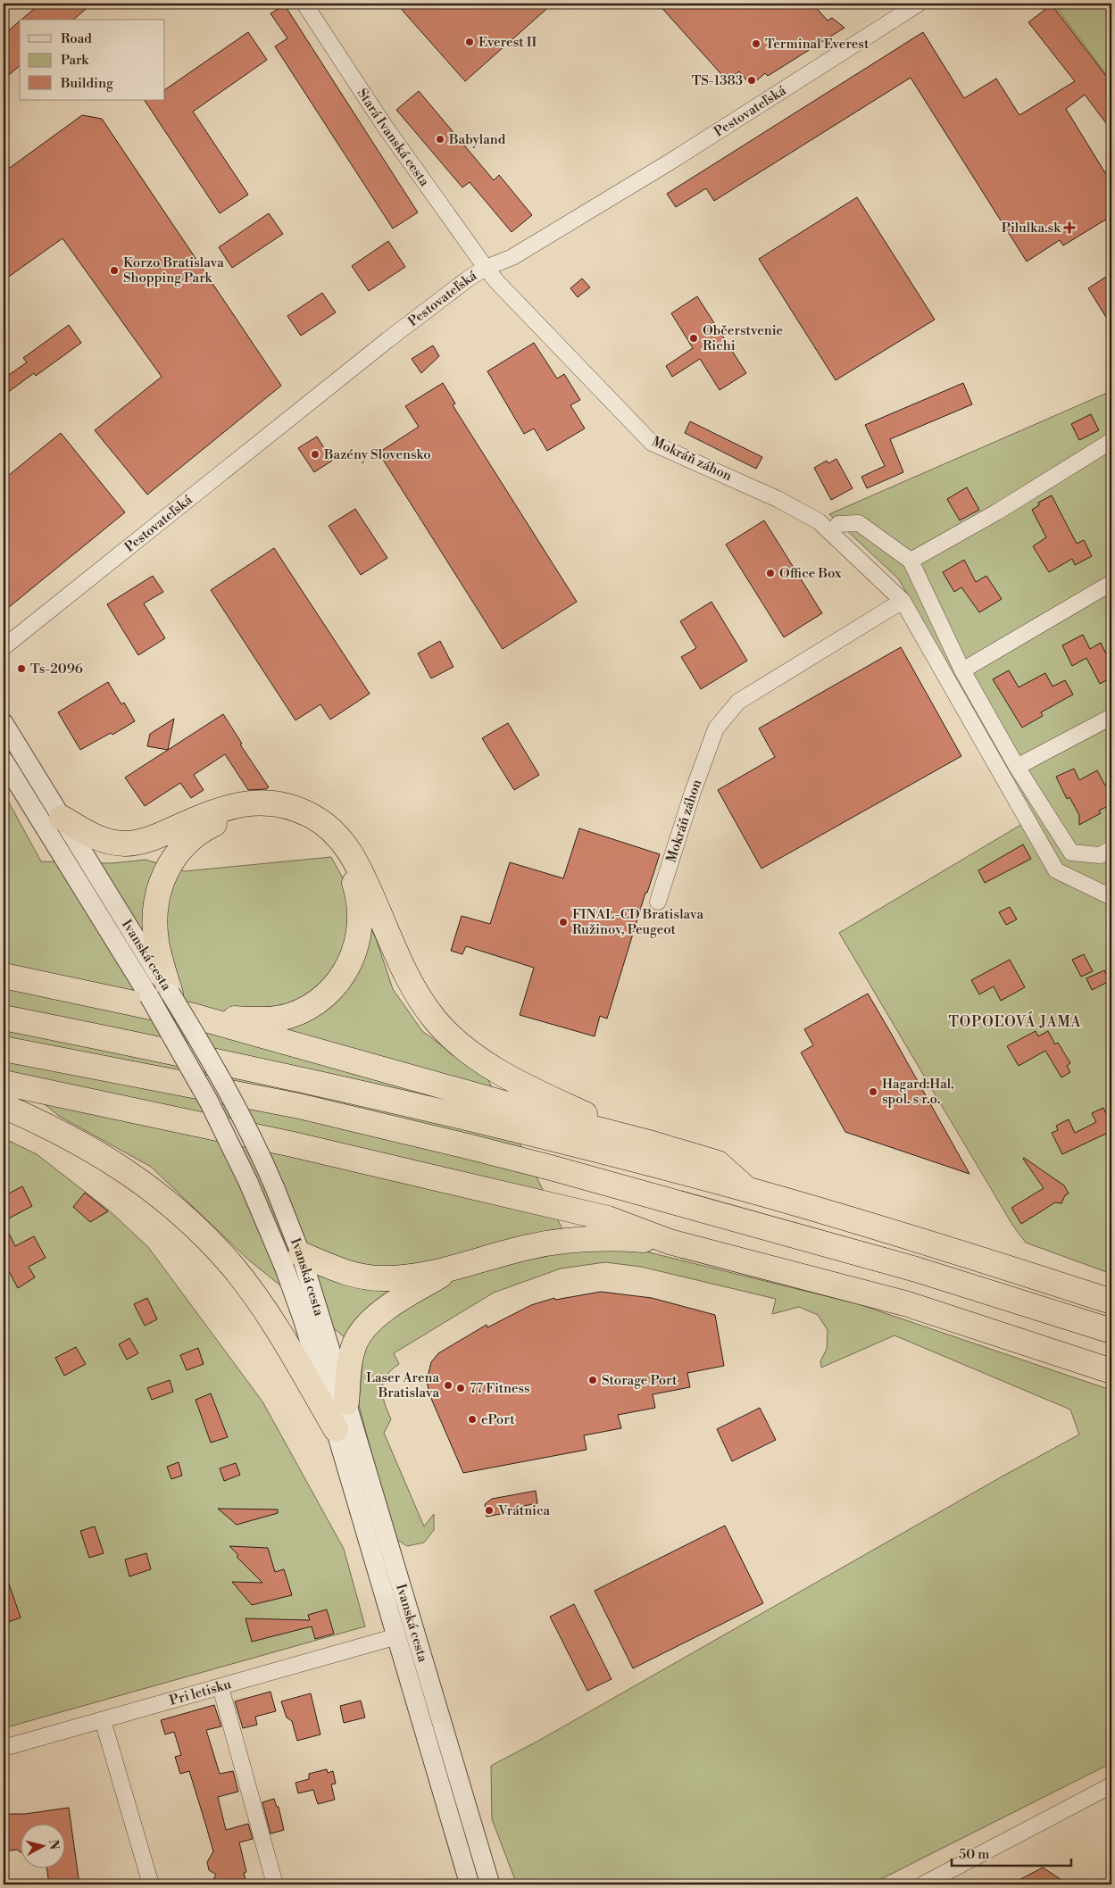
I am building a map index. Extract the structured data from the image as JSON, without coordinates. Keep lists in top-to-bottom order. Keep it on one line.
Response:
{"streets":{"street":["Pestovateľská","Stará Ivanská cesta","Mokráň záhon","Ivanská cesta","Pri letisku"]},"crossings":[["Pestovateľská","Stará Ivanská cesta"],["Pestovateľská","Mokráň záhon"],["Stará Ivanská cesta","Mokráň záhon"],["Ivanská cesta","Pri letisku"]],"districts":["TOPOĽOVÁ JAMA"],"places":{"other":["Everest II","Terminal Everest","TS-1383","Babyland","Korzo Bratislava Shopping Park","Občerstvenie Richi","Bazény Slovensko","Office Box","Ts-2096","FINAL-CD Bratislava Ružinov, Peugeot","Hagard:Hal, spol. s r.o.","Storage Port","Laser Arena Bratislava","77 Fitness","ePort","Vrátnica"],"health":["Pilulka.sk"]},"legend":["Road","Park","Building"],"scale_bar":"50 m","north":"right"}
